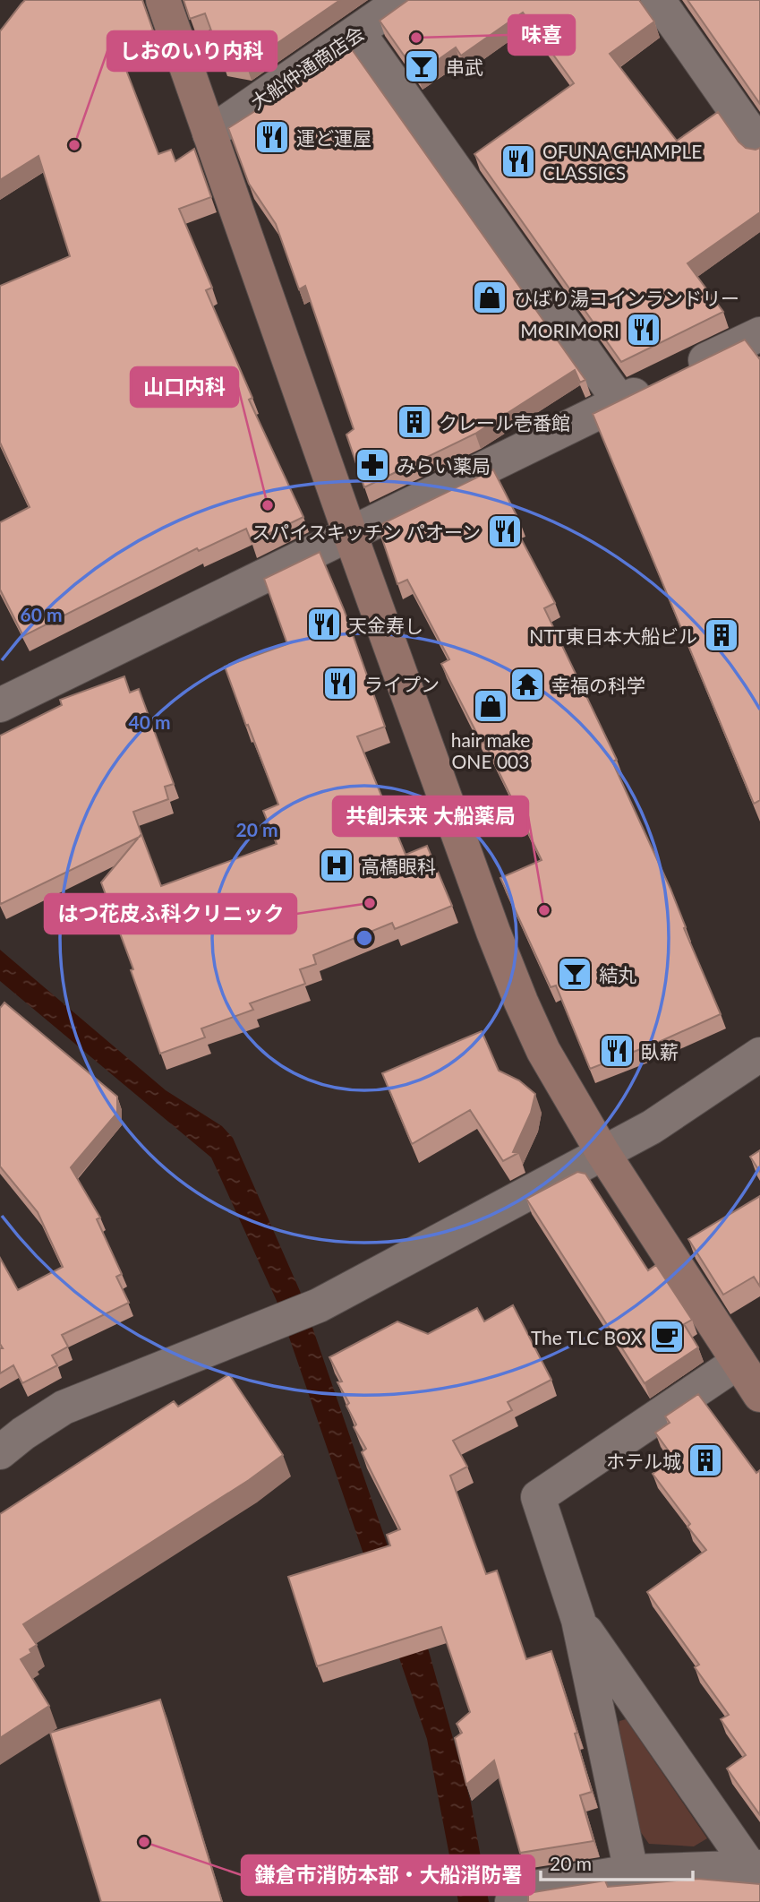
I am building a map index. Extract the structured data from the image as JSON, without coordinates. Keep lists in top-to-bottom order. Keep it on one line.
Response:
{"streets":{"street":["大船仲通商店会"]},"places":{"other":["味喜","しおのいり内科","山口内科","はつ花皮ふ科クリニック","共創未来 大船薬局","鎌倉市消防本部・大船消防署"],"bar":["串武","結丸"],"restaurant":["運ど運屋","OFUNA CHAMPLE CLASSICS","MORIMORI","スパイスキッチン パオーン","天金寿し","ライプン","臥薪"],"shop":["ひばり湯コインランドリー","hair make ONE 003"],"building":["クレール壱番館","NTT東日本大船ビル","ホテル城"],"pharmacy":["みらい薬局"],"temple":["幸福の科学"],"hospital":["高橋眼科"],"cafe":["The TLC BOX"]},"scale_bar":"20 m","rings":["60 m","40 m","20 m"]}
